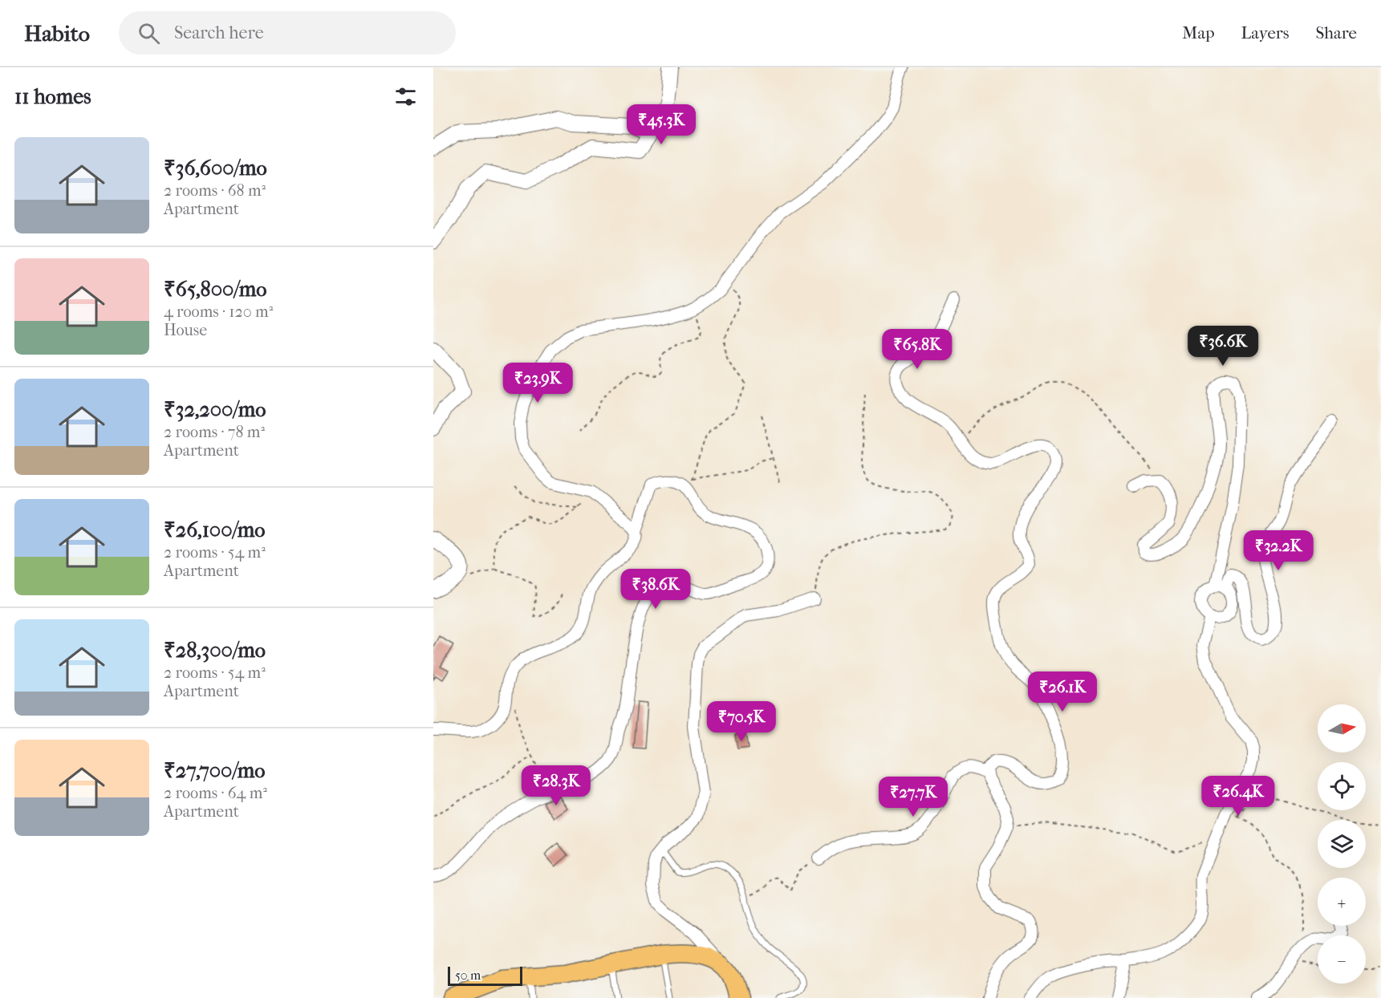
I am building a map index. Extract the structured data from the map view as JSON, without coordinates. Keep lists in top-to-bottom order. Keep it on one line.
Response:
{"scale_bar":"50 m","north":"right","page":{"header":"Habito","search":"Search here","nav":["Map","Layers","Share"],"heading":"11 homes","price":["₹45.3K","₹36.6K","₹65.8K","₹23.9K","₹32.2K","₹38.6K","₹26.1K","₹70.5K","₹28.3K","₹26.4K","₹27.7K"],"list":[{"name":"₹36,600/mo","note":"2 rooms · 68 m² · Apartment"},{"name":"₹65,800/mo","note":"4 rooms · 120 m² · House"},{"name":"₹32,200/mo","note":"2 rooms · 78 m² · Apartment"},{"name":"₹26,100/mo","note":"2 rooms · 54 m² · Apartment"},{"name":"₹28,300/mo","note":"2 rooms · 54 m² · Apartment"},{"name":"₹27,700/mo","note":"2 rooms · 64 m² · Apartment"}],"map_buttons":["+","−"],"scale":"50 m"}}
